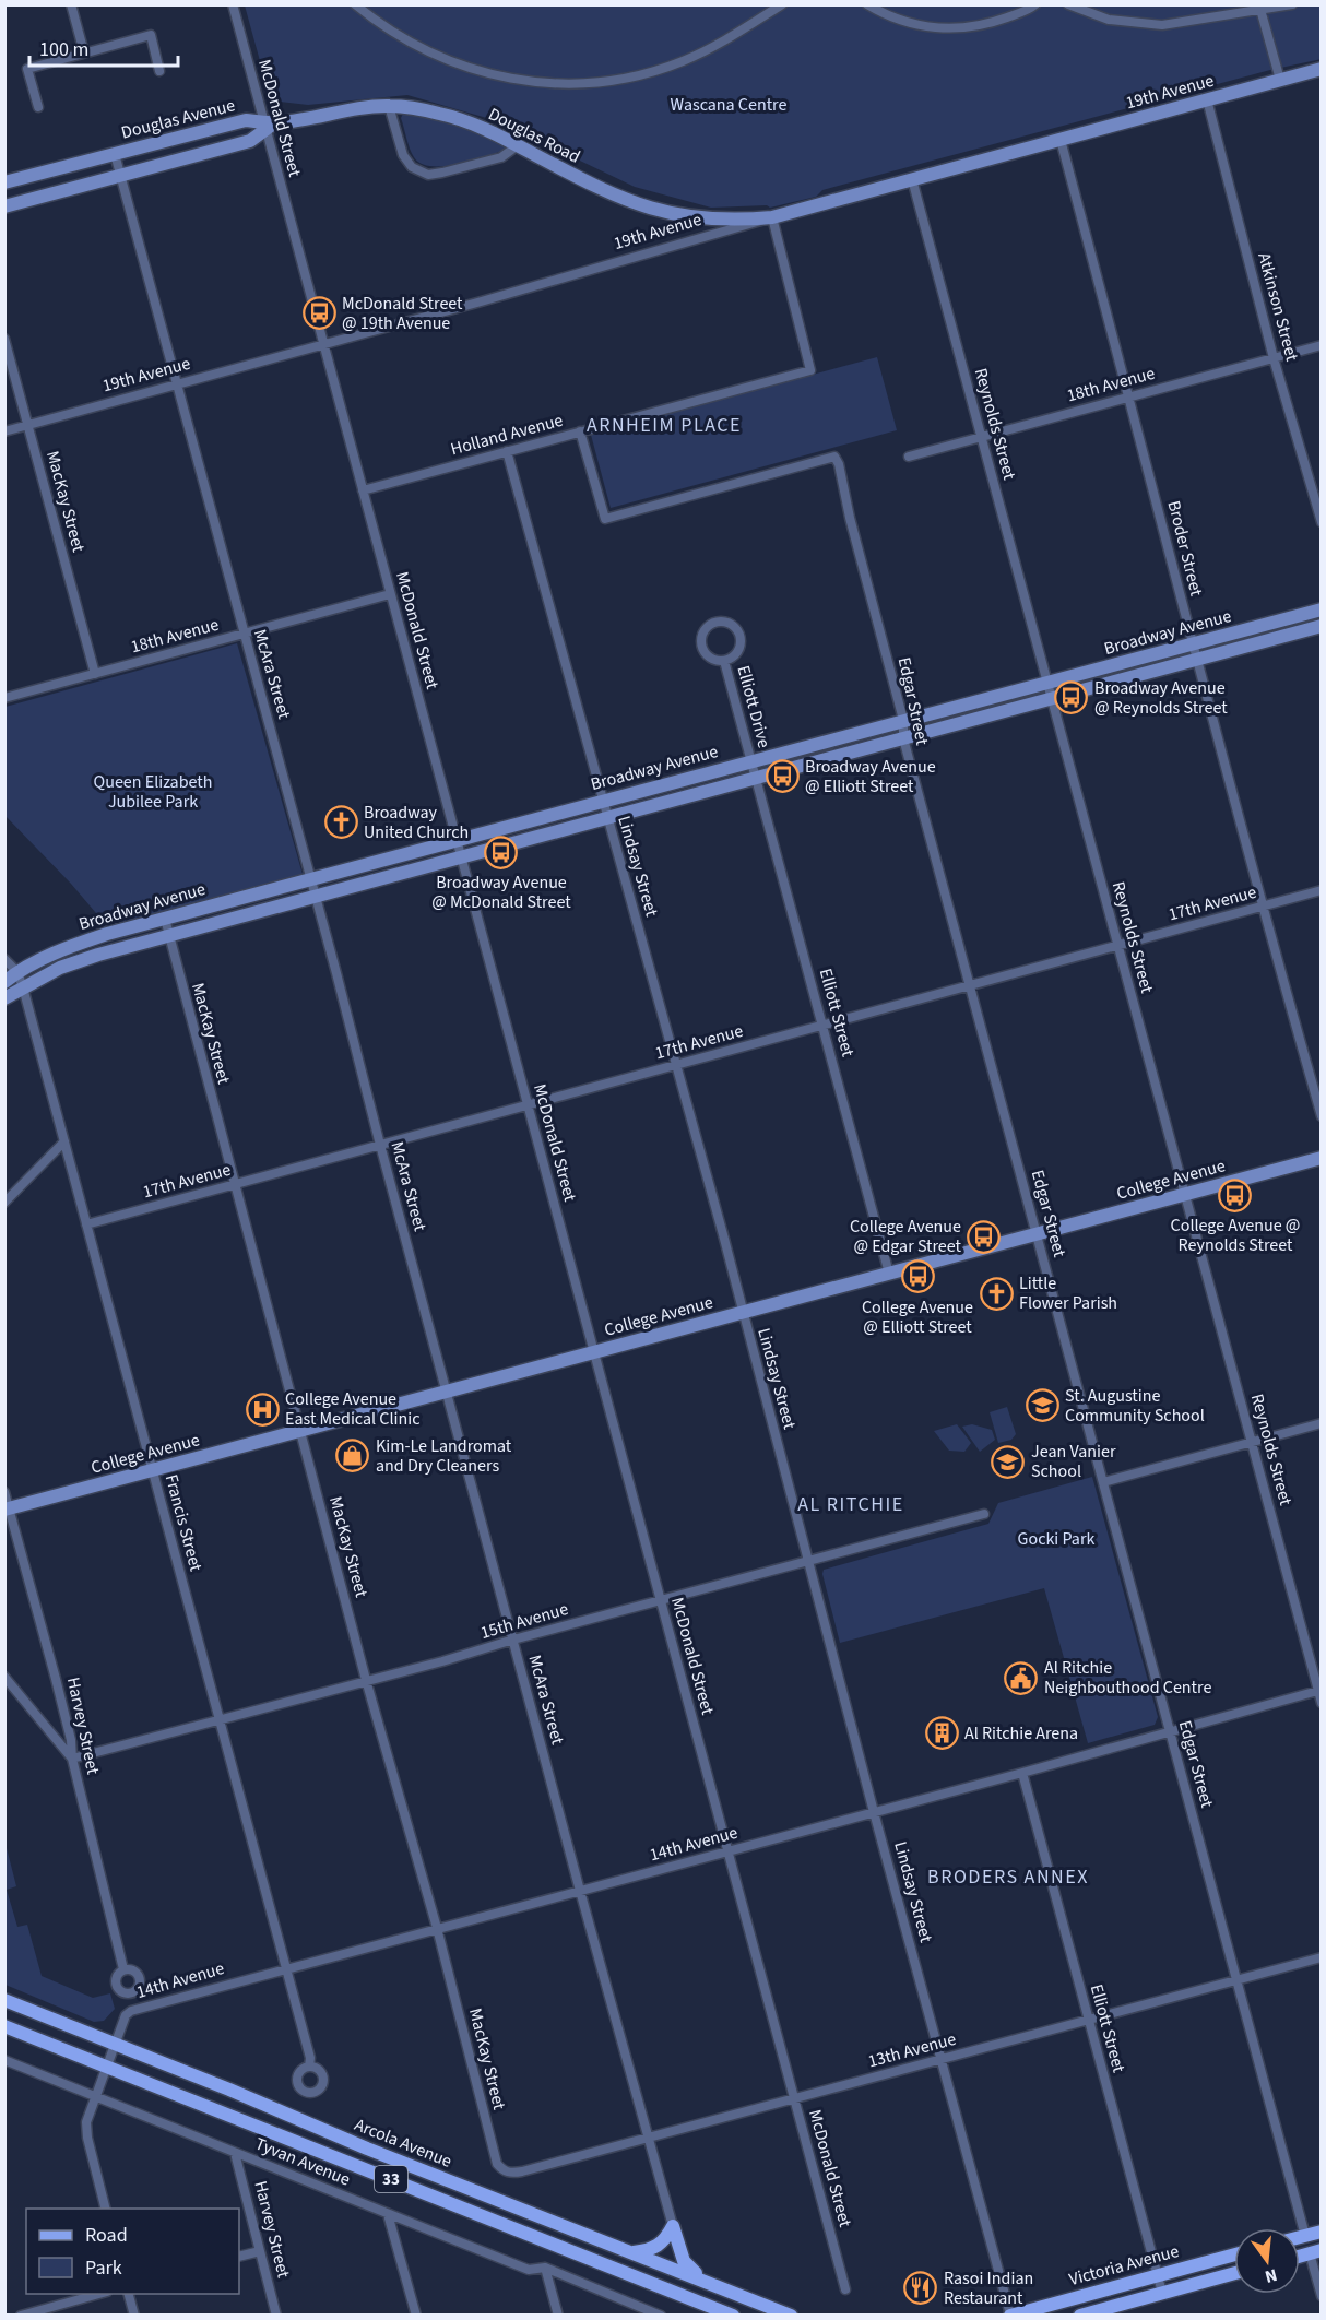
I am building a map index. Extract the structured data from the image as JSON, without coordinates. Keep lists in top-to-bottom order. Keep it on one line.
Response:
{"streets":{"main road":["Arcola Avenue","33","Victoria Avenue"],"street":["19th Avenue","McDonald Street","Douglas Avenue","Douglas Road","Atkinson Street","18th Avenue","Reynolds Street","Holland Avenue","MacKay Street","Broder Street","Broadway Avenue","McAra Street","Edgar Street","Elliott Drive","Lindsay Street","17th Avenue","Elliott Street","College Avenue","Francis Street","15th Avenue","Harvey Street","14th Avenue","13th Avenue","Tyvan Avenue"]},"crossings":[["19th Avenue","McDonald Street"],["19th Avenue","Douglas Road"],["19th Avenue","Atkinson Street"],["19th Avenue","Reynolds Street"],["19th Avenue","Holland Avenue"],["19th Avenue","MacKay Street"],["19th Avenue","Broder Street"],["19th Avenue","McAra Street"],["McDonald Street","Douglas Avenue"],["McDonald Street","Douglas Road"],["McDonald Street","18th Avenue"],["McDonald Street","Holland Avenue"],["McDonald Street","Broadway Avenue"],["McDonald Street","17th Avenue"],["McDonald Street","College Avenue"],["McDonald Street","15th Avenue"],["McDonald Street","14th Avenue"],["McDonald Street","13th Avenue"],["Douglas Avenue","Douglas Road"],["Douglas Avenue","McAra Street"],["Douglas Road","Holland Avenue"],["Atkinson Street","18th Avenue"],["18th Avenue","Reynolds Street"],["18th Avenue","MacKay Street"],["18th Avenue","Broder Street"],["18th Avenue","McAra Street"],["Reynolds Street","Broadway Avenue"],["Reynolds Street","17th Avenue"],["Reynolds Street","College Avenue"],["Reynolds Street","14th Avenue"],["Holland Avenue","Edgar Street"],["Holland Avenue","Lindsay Street"],["MacKay Street","Broadway Avenue"],["MacKay Street","17th Avenue"],["MacKay Street","College Avenue"],["MacKay Street","15th Avenue"],["MacKay Street","14th Avenue"],["MacKay Street","13th Avenue"],["Broder Street","Broadway Avenue"],["Broder Street","17th Avenue"],["Broadway Avenue","McAra Street"],["Broadway Avenue","Edgar Street"],["Broadway Avenue","Elliott Drive"],["Broadway Avenue","Lindsay Street"],["Broadway Avenue","Elliott Street"],["Broadway Avenue","Francis Street"],["McAra Street","17th Avenue"],["McAra Street","College Avenue"],["McAra Street","15th Avenue"],["McAra Street","14th Avenue"],["McAra Street","13th Avenue"],["Edgar Street","17th Avenue"],["Edgar Street","College Avenue"],["Edgar Street","14th Avenue"],["Edgar Street","13th Avenue"],["Elliott Drive","Elliott Street"],["Lindsay Street","17th Avenue"],["Lindsay Street","College Avenue"],["Lindsay Street","15th Avenue"],["Lindsay Street","14th Avenue"],["Lindsay Street","13th Avenue"],["Lindsay Street","Victoria Avenue"],["17th Avenue","Elliott Street"],["17th Avenue","Francis Street"],["Elliott Street","College Avenue"],["Elliott Street","14th Avenue"],["Elliott Street","13th Avenue"],["Elliott Street","Victoria Avenue"],["College Avenue","Francis Street"],["College Avenue","Harvey Street"],["Francis Street","15th Avenue"],["Francis Street","14th Avenue"],["15th Avenue","Harvey Street"],["Harvey Street","Tyvan Avenue"],["14th Avenue","Arcola Avenue"],["14th Avenue","Tyvan Avenue"],["14th Avenue","33"]],"districts":["ARNHEIM PLACE","AL RITCHIE","BRODERS ANNEX"],"parks":["Wascana Centre","Queen Elizabeth Jubilee Park","Gocki Park"],"places":{"bus stop":["McDonald Street @ 19th Avenue","Broadway Avenue @ Reynolds Street","Broadway Avenue @ Elliott Street","Broadway Avenue @ McDonald Street","College Avenue @ Reynolds Street","College Avenue @ Edgar Street","College Avenue @ Elliott Street"],"church":["Broadway United Church","Little Flower Parish"],"school or university":["St. Augustine Community School","Jean Vanier School"],"hospital":["College Avenue East Medical Clinic"],"shop":["Kim-Le Landromat and Dry Cleaners"],"public building":["Al Ritchie Neighbouthood Centre"],"building":["Al Ritchie Arena"],"restaurant":["Rasoi Indian Restaurant"]},"legend":["Road","Park"],"scale_bar":"100 m","north":"bottom"}
